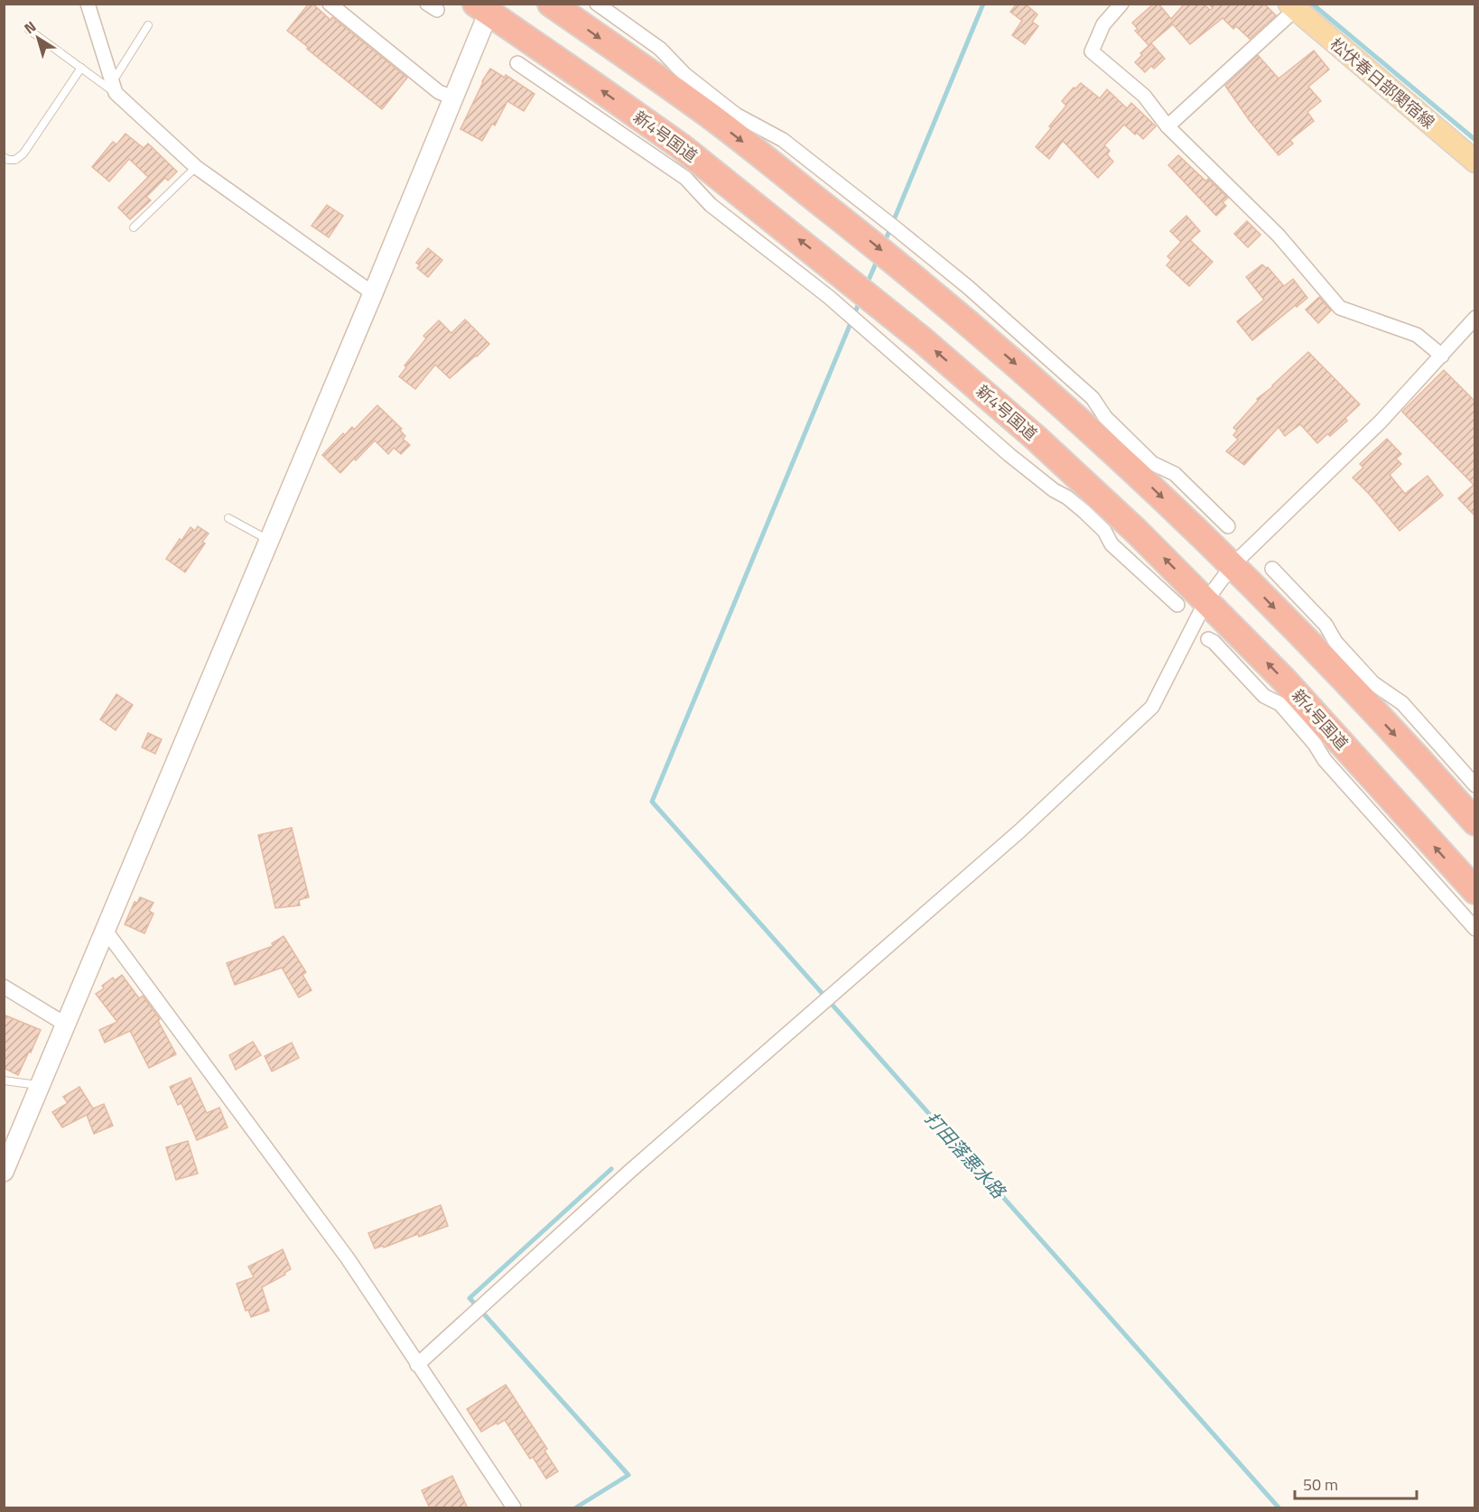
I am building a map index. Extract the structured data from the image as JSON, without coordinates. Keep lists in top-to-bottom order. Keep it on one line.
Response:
{"streets":{"highway":["新4号国道"],"main road":["松伏春日部関宿線"]},"water":["打田落悪水路"],"scale_bar":"50 m","north":"top left"}
